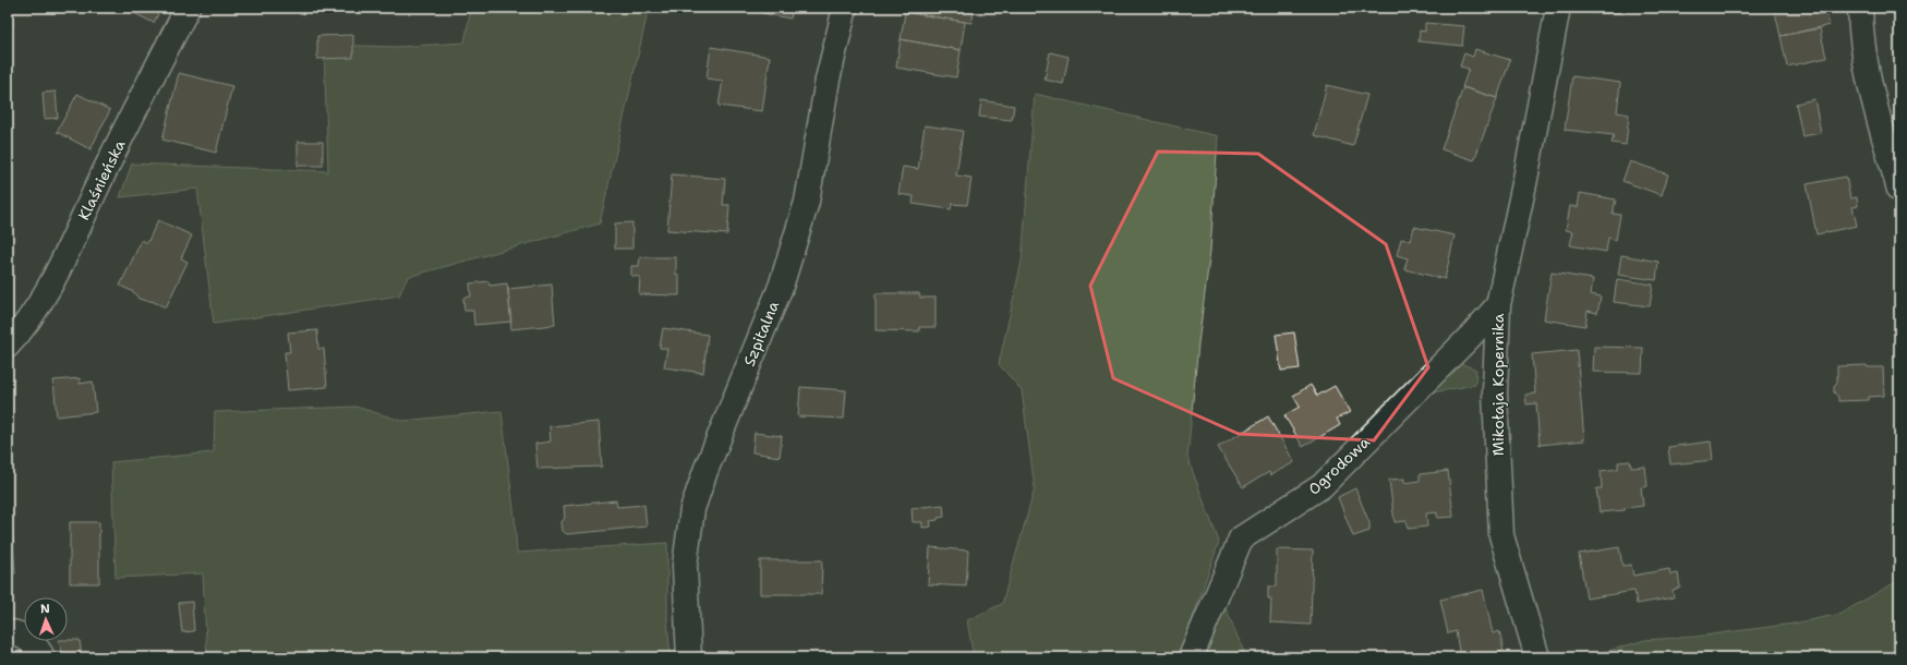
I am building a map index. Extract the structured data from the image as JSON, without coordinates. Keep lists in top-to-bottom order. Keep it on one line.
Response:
{"streets":{"street":["Klaśnieńska","Szpitalna","Mikołaja Kopernika","Ogrodowa"]},"crossings":[["Mikołaja Kopernika","Ogrodowa"]],"north":"top"}
